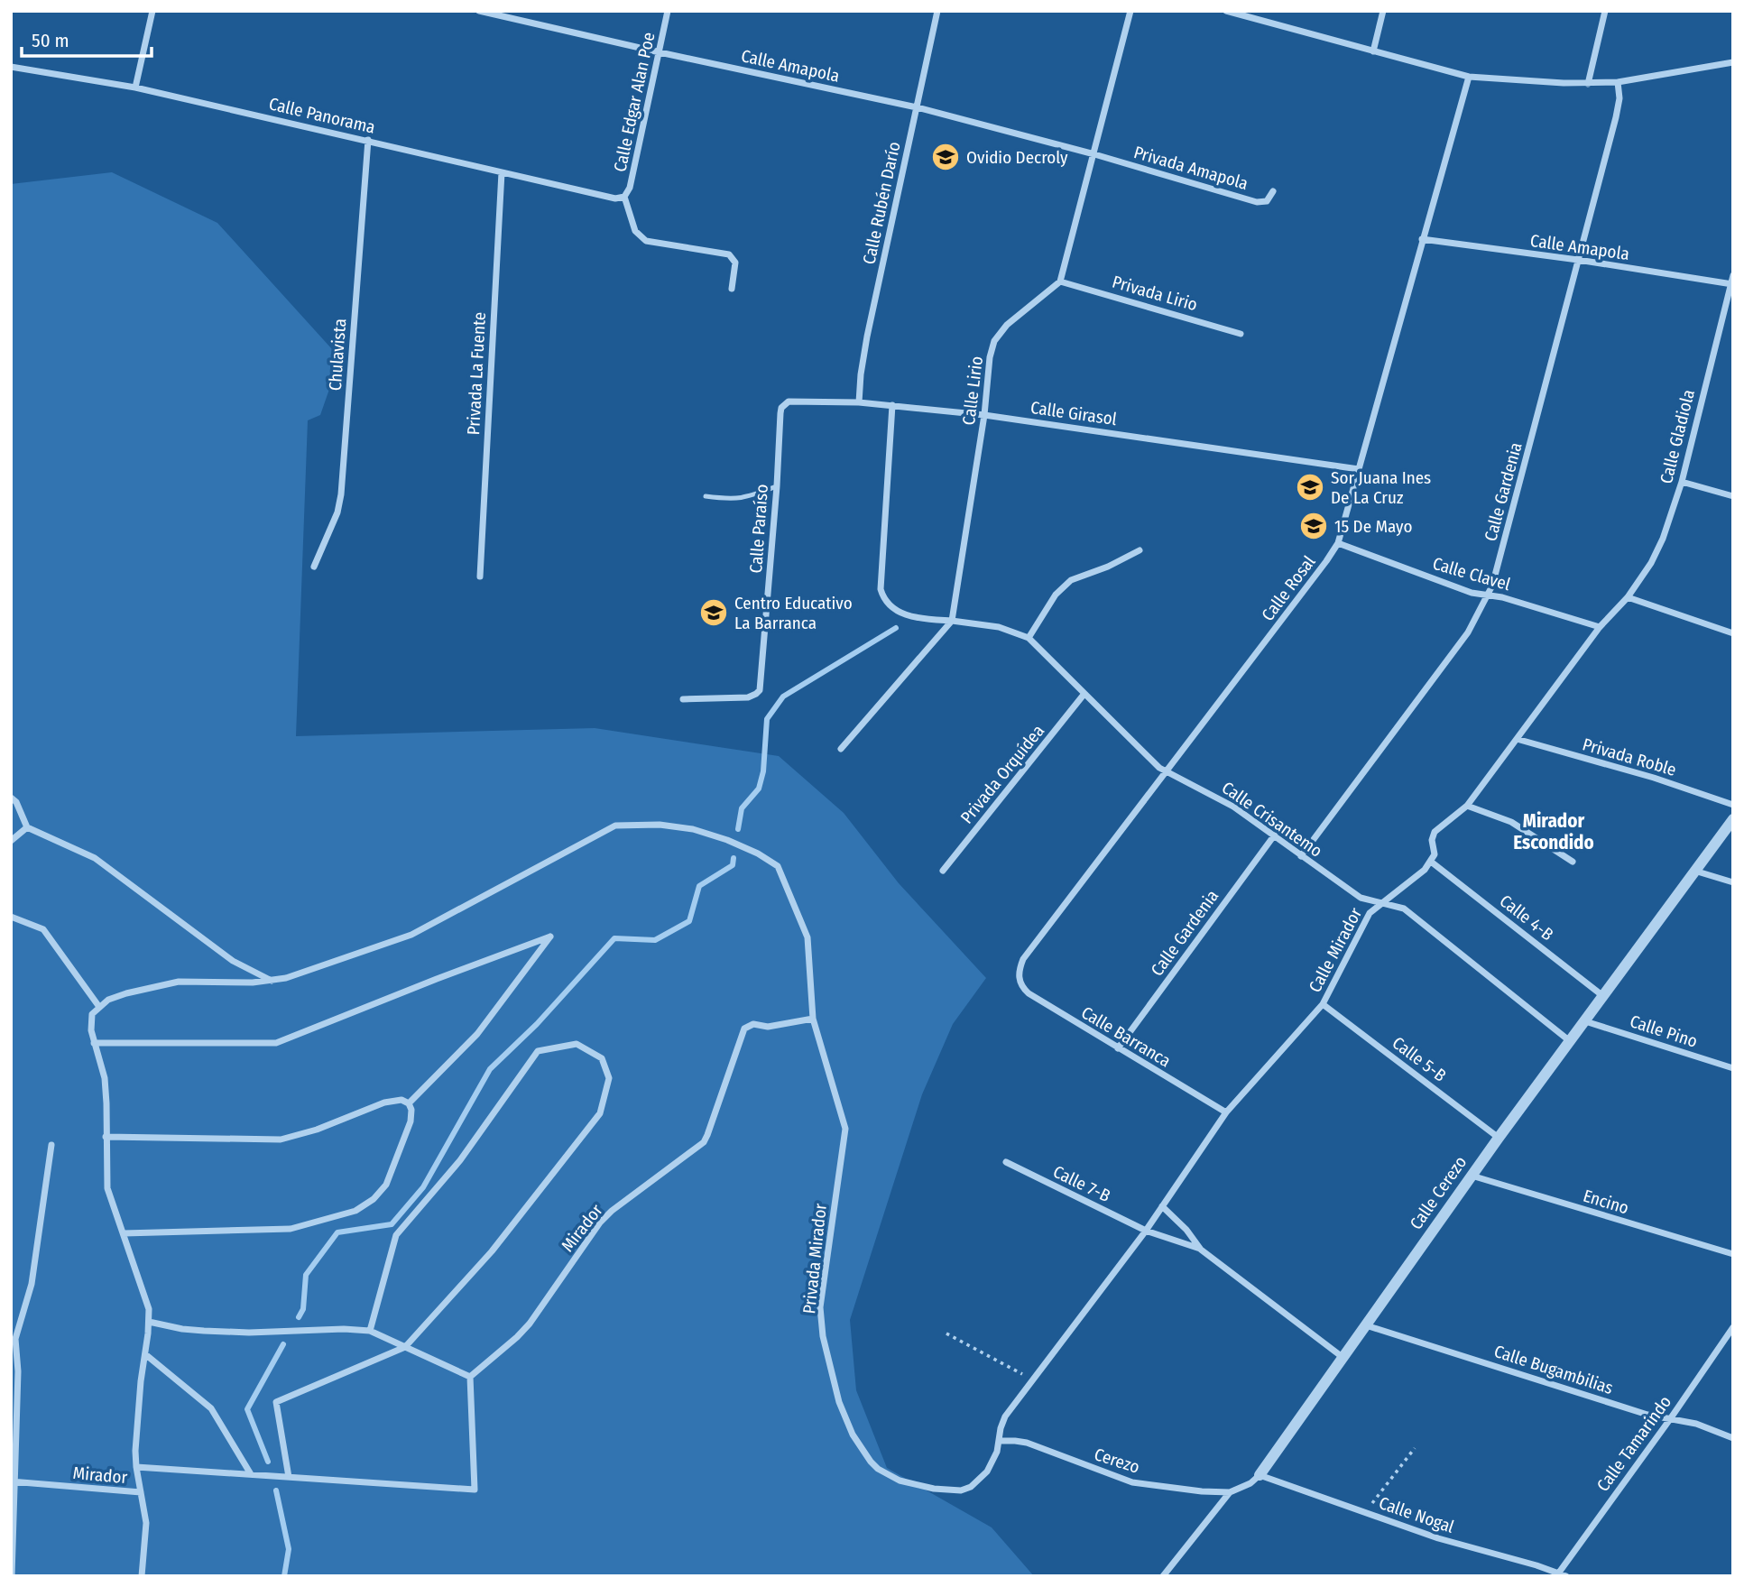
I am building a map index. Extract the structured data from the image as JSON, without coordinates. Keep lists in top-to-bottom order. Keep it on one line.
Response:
{"streets":{"street":["Calle Amapola","Calle Edgar Alan Poe","Calle Panorama","Privada Amapola","Calle Rubén Darío","Privada Lirio","Chulavista","Privada La Fuente","Calle Lirio","Calle Girasol","Calle Gladiola","Calle Gardenia","Calle Paraíso","Calle Clavel","Calle Rosal","Privada Roble","Privada Orquídea","Calle Crisantemo","Calle 4-B","Calle Mirador","Calle Pino","Calle Barranca","Calle 5-B","Calle 7-B","Calle Cerezo","Encino","Mirador","Privada Mirador","Calle Bugambilias","Calle Tamarindo","Cerezo","Calle Nogal"]},"crossings":[["Calle Amapola","Calle Edgar Alan Poe"],["Calle Amapola","Privada Amapola"],["Calle Amapola","Calle Rubén Darío"],["Calle Amapola","Calle Gladiola"],["Calle Amapola","Calle Gardenia"],["Calle Amapola","Calle Rosal"],["Calle Edgar Alan Poe","Calle Panorama"],["Calle Panorama","Chulavista"],["Calle Panorama","Privada La Fuente"],["Calle Rubén Darío","Calle Girasol"],["Privada Lirio","Calle Lirio"],["Calle Lirio","Calle Girasol"],["Calle Lirio","Calle Crisantemo"],["Calle Girasol","Calle Paraíso"],["Calle Girasol","Calle Rosal"],["Calle Gardenia","Calle Clavel"],["Calle Gardenia","Calle Crisantemo"],["Calle Gardenia","Calle Barranca"],["Calle Clavel","Calle Rosal"],["Calle Rosal","Calle Crisantemo"],["Calle Rosal","Calle Barranca"],["Privada Orquídea","Calle Crisantemo"],["Calle Crisantemo","Calle Mirador"],["Calle Crisantemo","Calle Cerezo"],["Calle 4-B","Calle Mirador"],["Calle 4-B","Calle Cerezo"],["Calle Mirador","Calle Barranca"],["Calle Mirador","Calle 5-B"],["Calle Mirador","Privada Mirador"],["Calle Pino","Calle Cerezo"],["Calle 5-B","Calle Cerezo"],["Calle 7-B","Privada Mirador"],["Calle Cerezo","Encino"],["Calle Cerezo","Calle Bugambilias"],["Calle Cerezo","Cerezo"],["Calle Cerezo","Calle Nogal"],["Mirador","Privada Mirador"],["Privada Mirador","Cerezo"],["Calle Bugambilias","Calle Tamarindo"],["Calle Tamarindo","Calle Nogal"]],"districts":["Mirador Escondido"],"places":{"school or university":["Ovidio Decroly","Sor Juana Ines De La Cruz","15 De Mayo","Centro Educativo La Barranca"]},"scale_bar":"50 m"}
